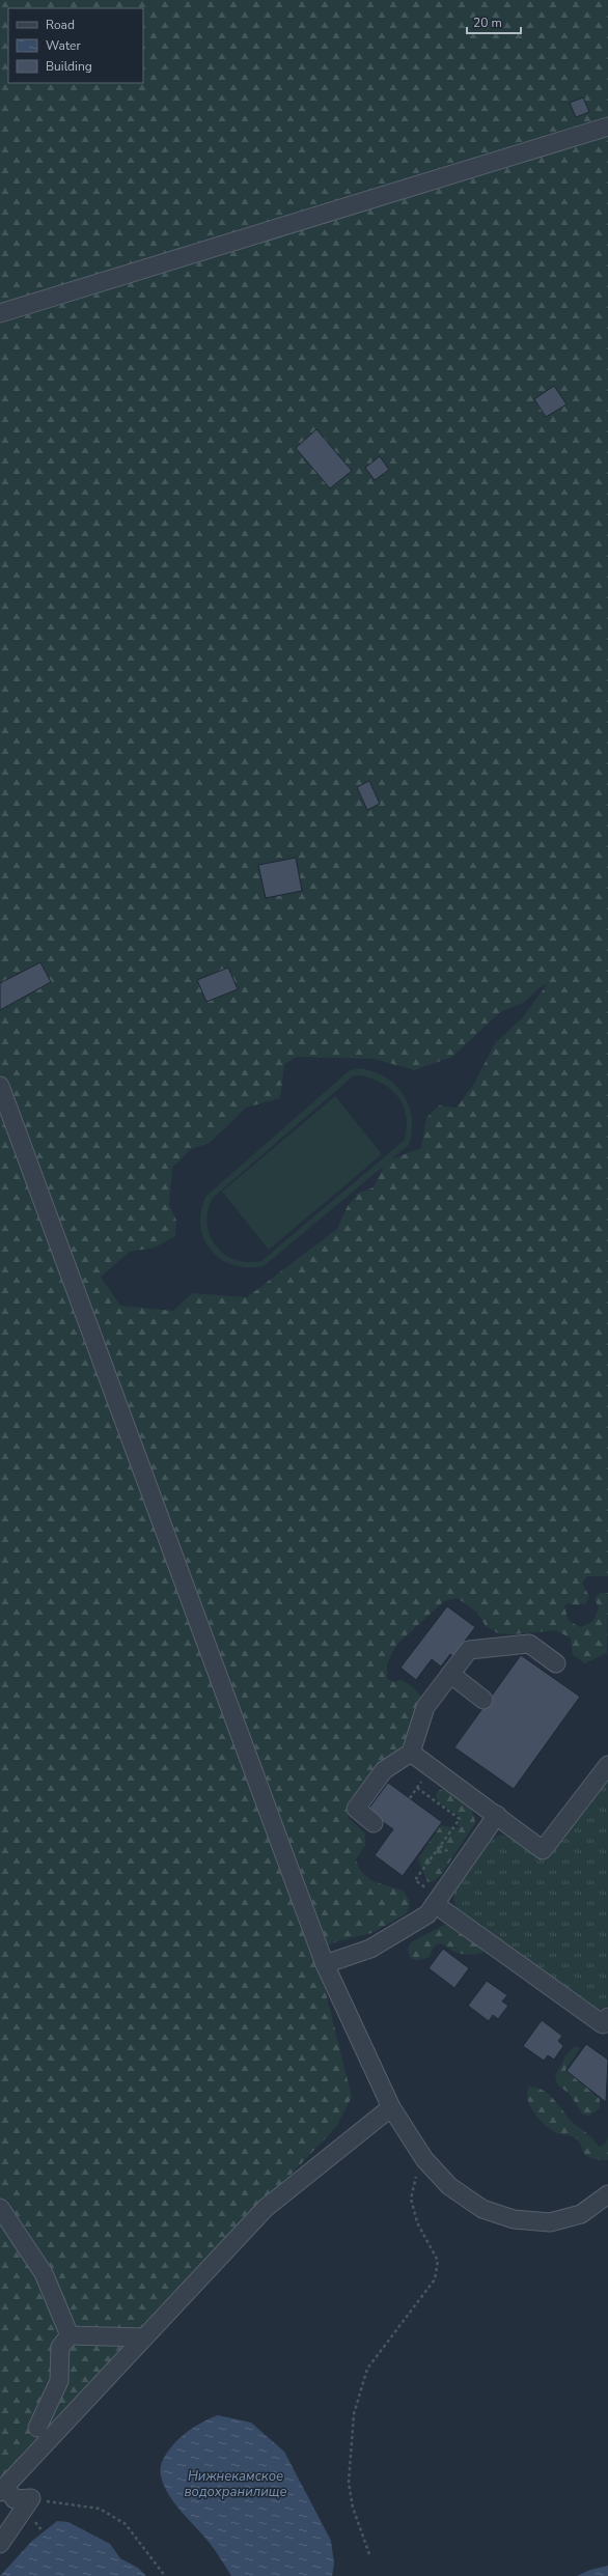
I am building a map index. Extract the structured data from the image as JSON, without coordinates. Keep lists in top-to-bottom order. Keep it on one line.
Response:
{"water":["Нижнекамское водохранилище"],"legend":["Road","Water","Building"],"scale_bar":"20 m"}
